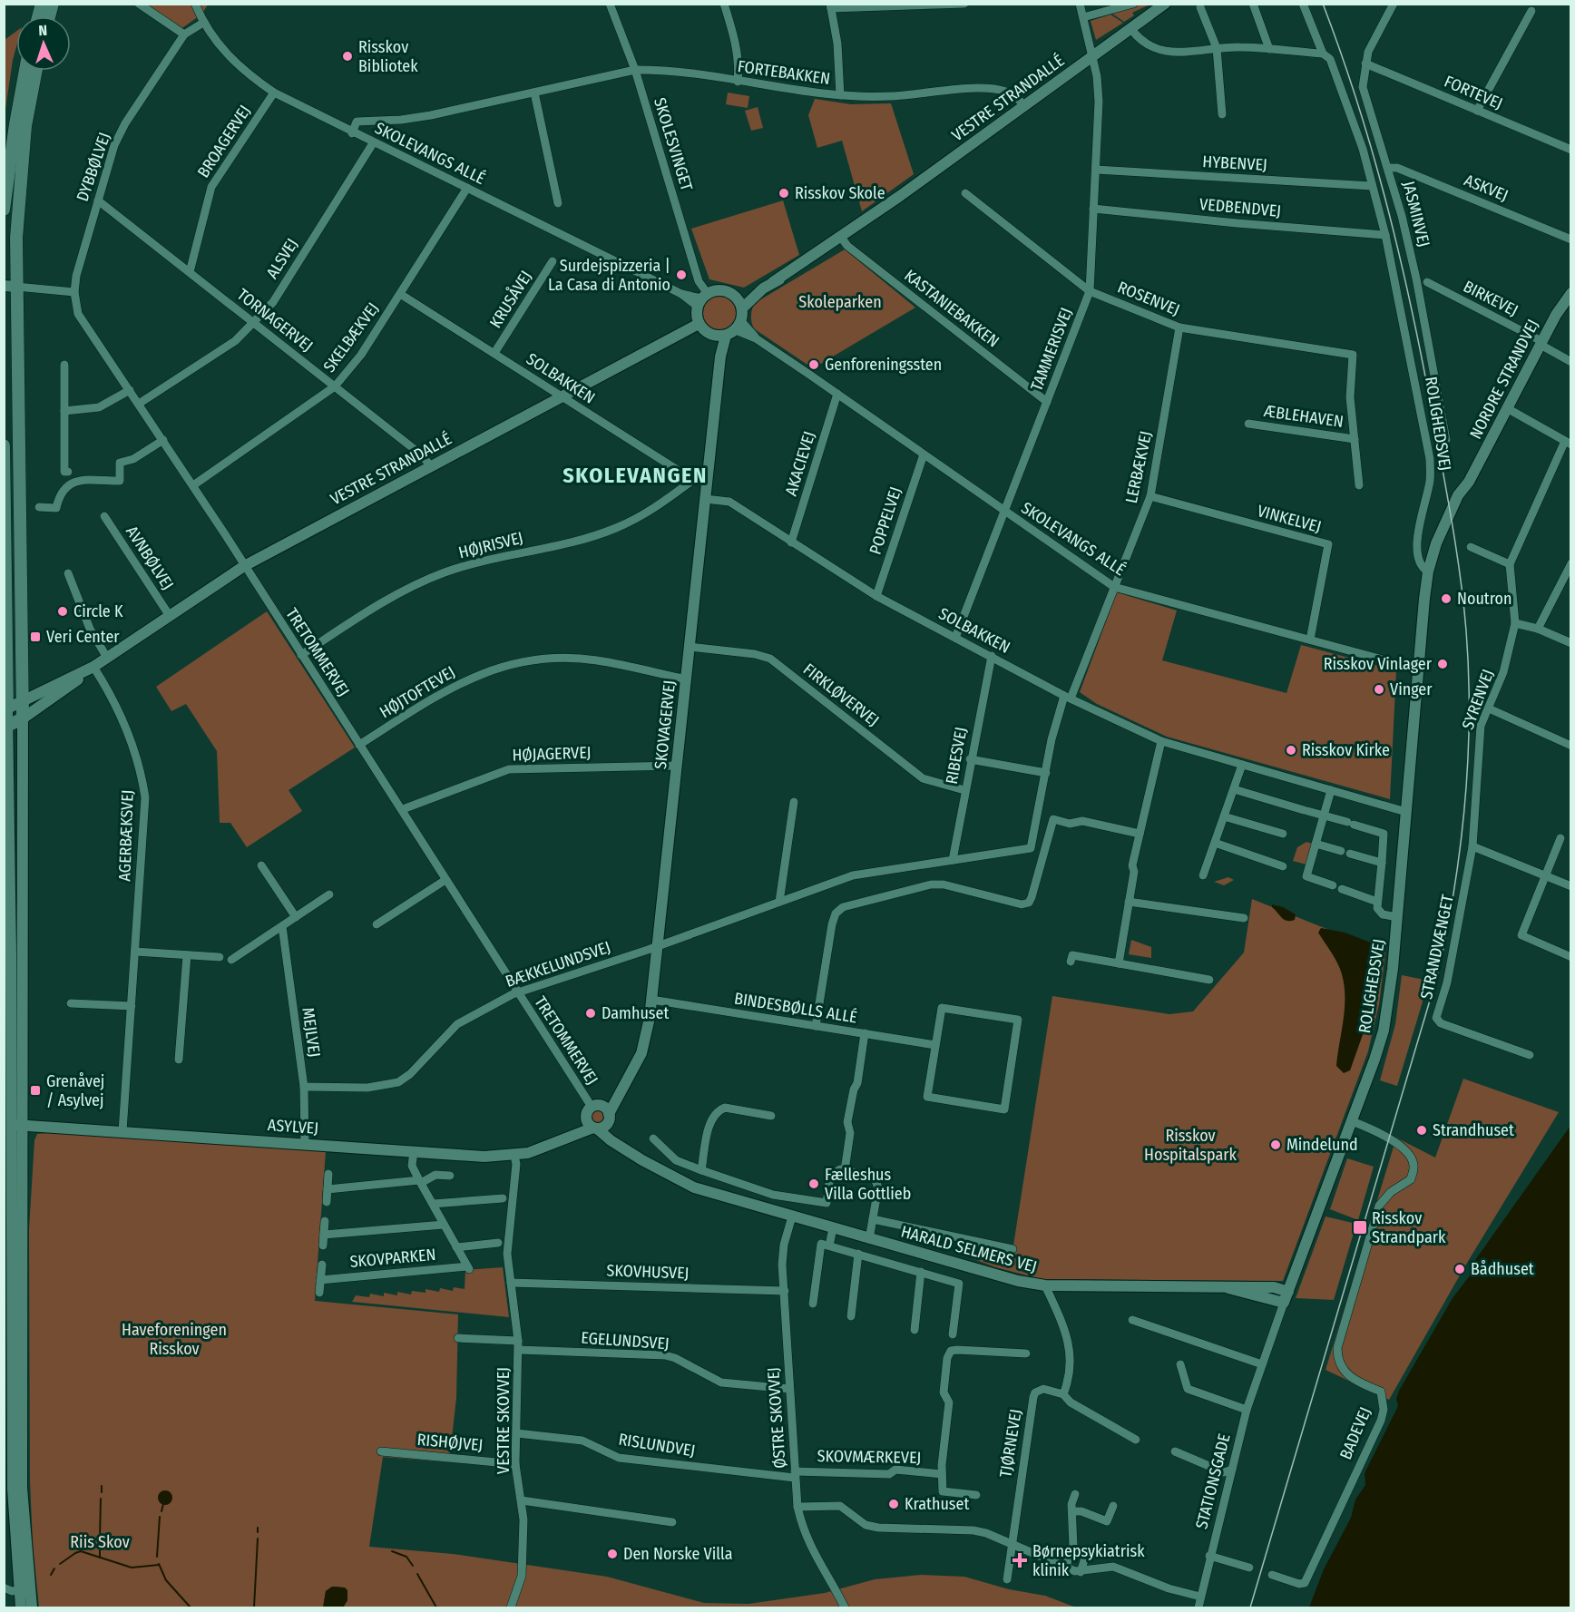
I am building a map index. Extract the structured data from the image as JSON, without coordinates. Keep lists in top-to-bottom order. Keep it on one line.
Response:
{"streets":{"street":["FORTEBAKKEN","FORTEVEJ","VESTRE STRANDALLÉ","BROAGERVEJ","SKOLESVINGET","SKOLEVANGS ALLÉ","HYBENVEJ","DYBBØLVEJ","ASKVEJ","VEDBENDVEJ","JASMINVEJ","ALSVEJ","ROSENVEJ","BIRKEVEJ","KRUSÅVEJ","KASTANIEBAKKEN","TORNAGERVEJ","SKELBÆKVEJ","TAMMERISVEJ","SOLBAKKEN","NORDRE STRANDVEJ","ÆBLEHAVEN","ROLIGHEDSVEJ","AKACIEVEJ","LERBÆKVEJ","VINKELVEJ","POPPELVEJ","HØJRISVEJ","AVNBØLVEJ","TRETOMMERVEJ","HØJTOFTEVEJ","FIRKLØVERVEJ","SYRENVEJ","SKOVAGERVEJ","HØJAGERVEJ","RIBESVEJ","AGERBÆKSVEJ","STRANDVÆNGET","BÆKKELUNDSVEJ","BINDESBØLLS ALLÉ","MEJLVEJ","ASYLVEJ","HARALD SELMERS VEJ","SKOVPARKEN","SKOVHUSVEJ","EGELUNDSVEJ","ØSTRE SKOVVEJ","VESTRE SKOVVEJ","BADEVEJ","RISHØJVEJ","TJØRNEVEJ","RISLUNDVEJ","SKOVMÆRKEVEJ","STATIONSGADE"]},"crossings":[["FORTEBAKKEN","VESTRE STRANDALLÉ"],["FORTEBAKKEN","SKOLESVINGET"],["FORTEBAKKEN","SKOLEVANGS ALLÉ"],["FORTEVEJ","JASMINVEJ"],["VESTRE STRANDALLÉ","SKOLESVINGET"],["VESTRE STRANDALLÉ","SKOLEVANGS ALLÉ"],["VESTRE STRANDALLÉ","KASTANIEBAKKEN"],["VESTRE STRANDALLÉ","TORNAGERVEJ"],["VESTRE STRANDALLÉ","TAMMERISVEJ"],["VESTRE STRANDALLÉ","SOLBAKKEN"],["VESTRE STRANDALLÉ","AVNBØLVEJ"],["VESTRE STRANDALLÉ","TRETOMMERVEJ"],["VESTRE STRANDALLÉ","SKOVAGERVEJ"],["VESTRE STRANDALLÉ","AGERBÆKSVEJ"],["BROAGERVEJ","SKOLEVANGS ALLÉ"],["BROAGERVEJ","TORNAGERVEJ"],["SKOLESVINGET","SKOLEVANGS ALLÉ"],["SKOLESVINGET","SKOVAGERVEJ"],["SKOLEVANGS ALLÉ","DYBBØLVEJ"],["SKOLEVANGS ALLÉ","ALSVEJ"],["SKOLEVANGS ALLÉ","SKELBÆKVEJ"],["SKOLEVANGS ALLÉ","TAMMERISVEJ"],["SKOLEVANGS ALLÉ","ROLIGHEDSVEJ"],["SKOLEVANGS ALLÉ","AKACIEVEJ"],["SKOLEVANGS ALLÉ","LERBÆKVEJ"],["SKOLEVANGS ALLÉ","VINKELVEJ"],["SKOLEVANGS ALLÉ","POPPELVEJ"],["SKOLEVANGS ALLÉ","SKOVAGERVEJ"],["HYBENVEJ","TAMMERISVEJ"],["HYBENVEJ","ROLIGHEDSVEJ"],["DYBBØLVEJ","TORNAGERVEJ"],["DYBBØLVEJ","TRETOMMERVEJ"],["ASKVEJ","JASMINVEJ"],["VEDBENDVEJ","TAMMERISVEJ"],["VEDBENDVEJ","ROLIGHEDSVEJ"],["ALSVEJ","TORNAGERVEJ"],["ALSVEJ","TRETOMMERVEJ"],["ROSENVEJ","TAMMERISVEJ"],["ROSENVEJ","ÆBLEHAVEN"],["ROSENVEJ","LERBÆKVEJ"],["BIRKEVEJ","NORDRE STRANDVEJ"],["KRUSÅVEJ","SOLBAKKEN"],["KASTANIEBAKKEN","TAMMERISVEJ"],["TORNAGERVEJ","SKELBÆKVEJ"],["SKELBÆKVEJ","SOLBAKKEN"],["SKELBÆKVEJ","TRETOMMERVEJ"],["TAMMERISVEJ","SOLBAKKEN"],["SOLBAKKEN","ROLIGHEDSVEJ"],["SOLBAKKEN","AKACIEVEJ"],["SOLBAKKEN","LERBÆKVEJ"],["SOLBAKKEN","POPPELVEJ"],["SOLBAKKEN","HØJRISVEJ"],["SOLBAKKEN","SKOVAGERVEJ"],["SOLBAKKEN","RIBESVEJ"],["NORDRE STRANDVEJ","ROLIGHEDSVEJ"],["ROLIGHEDSVEJ","HARALD SELMERS VEJ"],["ROLIGHEDSVEJ","BADEVEJ"],["ROLIGHEDSVEJ","STATIONSGADE"],["LERBÆKVEJ","VINKELVEJ"],["LERBÆKVEJ","BÆKKELUNDSVEJ"],["HØJRISVEJ","TRETOMMERVEJ"],["TRETOMMERVEJ","HØJTOFTEVEJ"],["TRETOMMERVEJ","SKOVAGERVEJ"],["TRETOMMERVEJ","HØJAGERVEJ"],["TRETOMMERVEJ","BÆKKELUNDSVEJ"],["TRETOMMERVEJ","ASYLVEJ"],["TRETOMMERVEJ","HARALD SELMERS VEJ"],["HØJTOFTEVEJ","SKOVAGERVEJ"],["FIRKLØVERVEJ","SKOVAGERVEJ"],["FIRKLØVERVEJ","RIBESVEJ"],["SYRENVEJ","STRANDVÆNGET"],["SKOVAGERVEJ","HØJAGERVEJ"],["SKOVAGERVEJ","BÆKKELUNDSVEJ"],["SKOVAGERVEJ","BINDESBØLLS ALLÉ"],["SKOVAGERVEJ","ASYLVEJ"],["SKOVAGERVEJ","HARALD SELMERS VEJ"],["RIBESVEJ","BÆKKELUNDSVEJ"],["AGERBÆKSVEJ","ASYLVEJ"],["BÆKKELUNDSVEJ","MEJLVEJ"],["MEJLVEJ","ASYLVEJ"],["ASYLVEJ","HARALD SELMERS VEJ"],["ASYLVEJ","SKOVPARKEN"],["ASYLVEJ","VESTRE SKOVVEJ"],["HARALD SELMERS VEJ","ØSTRE SKOVVEJ"],["HARALD SELMERS VEJ","STATIONSGADE"],["SKOVHUSVEJ","ØSTRE SKOVVEJ"],["SKOVHUSVEJ","VESTRE SKOVVEJ"],["EGELUNDSVEJ","ØSTRE SKOVVEJ"],["EGELUNDSVEJ","VESTRE SKOVVEJ"],["ØSTRE SKOVVEJ","RISLUNDVEJ"],["ØSTRE SKOVVEJ","SKOVMÆRKEVEJ"],["VESTRE SKOVVEJ","RISHØJVEJ"],["VESTRE SKOVVEJ","RISLUNDVEJ"],["RISLUNDVEJ","SKOVMÆRKEVEJ"]],"districts":["SKOLEVANGEN"],"parks":["Skoleparken","Risskov Hospitalspark","Haveforeningen Risskov","Riis Skov"],"places":{"other":["Risskov Bibliotek","Risskov Skole","Surdejspizzeria | La Casa di Antonio","Genforeningssten","Noutron","Circle K","Risskov Vinlager","Vinger","Risskov Kirke","Damhuset","Strandhuset","Mindelund","Fælleshus Villa Gottlieb","Bådhuset","Krathuset","Den Norske Villa"],"transit":["Veri Center","Grenåvej / Asylvej","Risskov Strandpark"],"health":["Børnepsykiatrisk klinik"]},"north":"top"}
